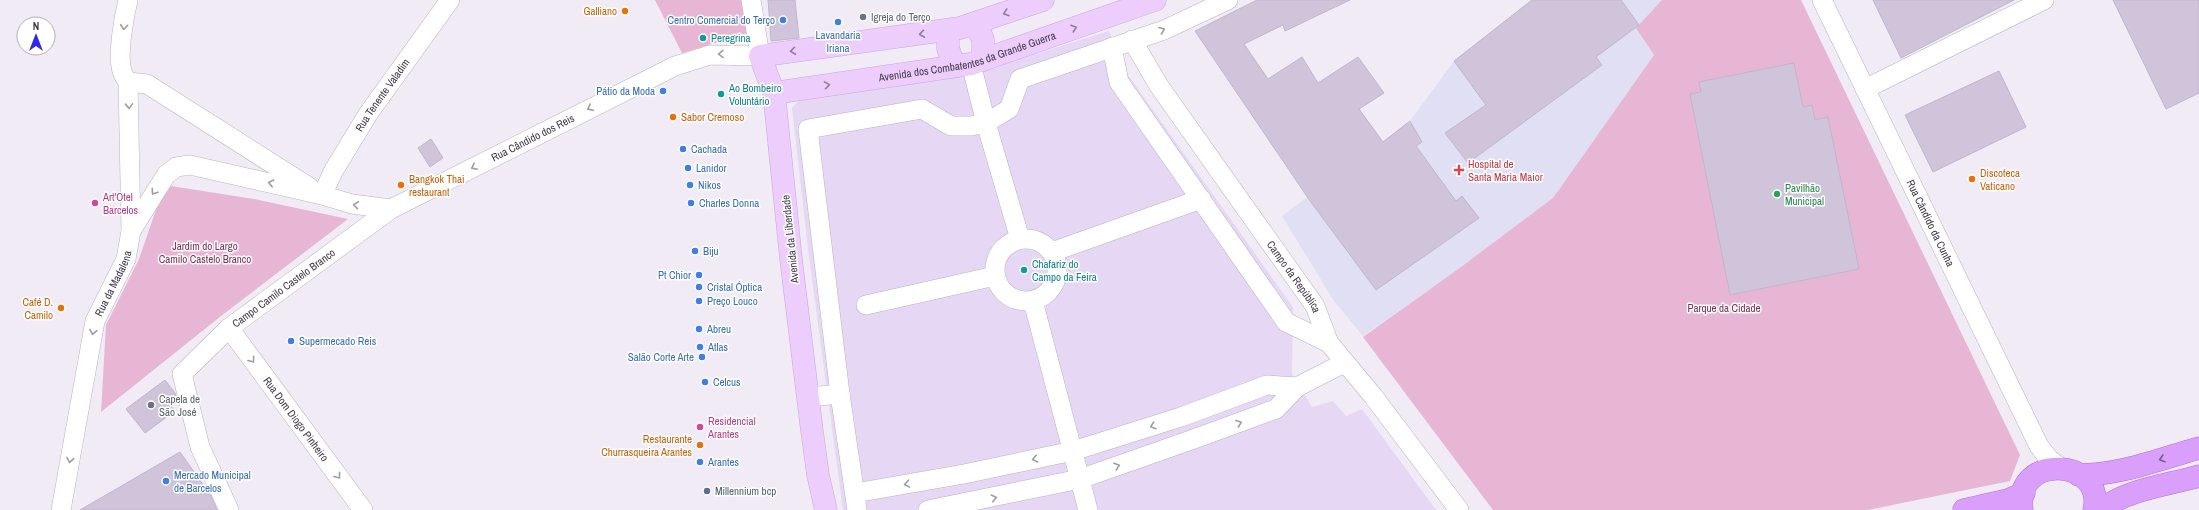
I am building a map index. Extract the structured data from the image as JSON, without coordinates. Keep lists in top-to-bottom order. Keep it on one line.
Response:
{"streets":{"main road":["Avenida dos Combatentes da Grande Guerra","Avenida da Liberdade"],"street":["Rua Tenente Valadim","Rua Cândido dos Reis","Rua Cândido da Cunha","Campo da República","Rua da Madalena","Campo Camilo Castelo Branco","Rua Dom Diogo Pinheiro"]},"crossings":[["Avenida dos Combatentes da Grande Guerra","Avenida da Liberdade"],["Rua Cândido dos Reis","Avenida da Liberdade"],["Rua Cândido dos Reis","Campo Camilo Castelo Branco"],["Campo Camilo Castelo Branco","Rua Dom Diogo Pinheiro"]],"one_way":["Rua Cândido dos Reis","Rua da Madalena","Rua Dom Diogo Pinheiro"],"parks":["Jardim do Largo Camilo Castelo Branco","Parque da Cidade"],"places":{"other":["Galliano","Igreja do Terço","Centro Comercial do Terço","Lavandaria Iriana","Peregrina","Pátio da Moda","Ao Bombeiro Voluntário","Sabor Cremoso","Cachada","Lanidor","Discoteca Vaticano","Bangkok Thai restaurant","Nikos","Pavilhão Municipal","Art'Otel Barcelos","Charles Donna","Biju","Chafariz do Campo da Feira","Pt Chior","Cristal Óptica","Preço Louco","Café D. Camilo","Abreu","Supermecado Reis","Atlas","Salão Corte Arte","Celcus","Capela de São José","Residencial Arantes","Restaurante Churrasqueira Arantes","Arantes","Mercado Municipal de Barcelos","Millennium bcp"],"health":["Hospital de Santa Maria Maior"]},"north":"top"}
